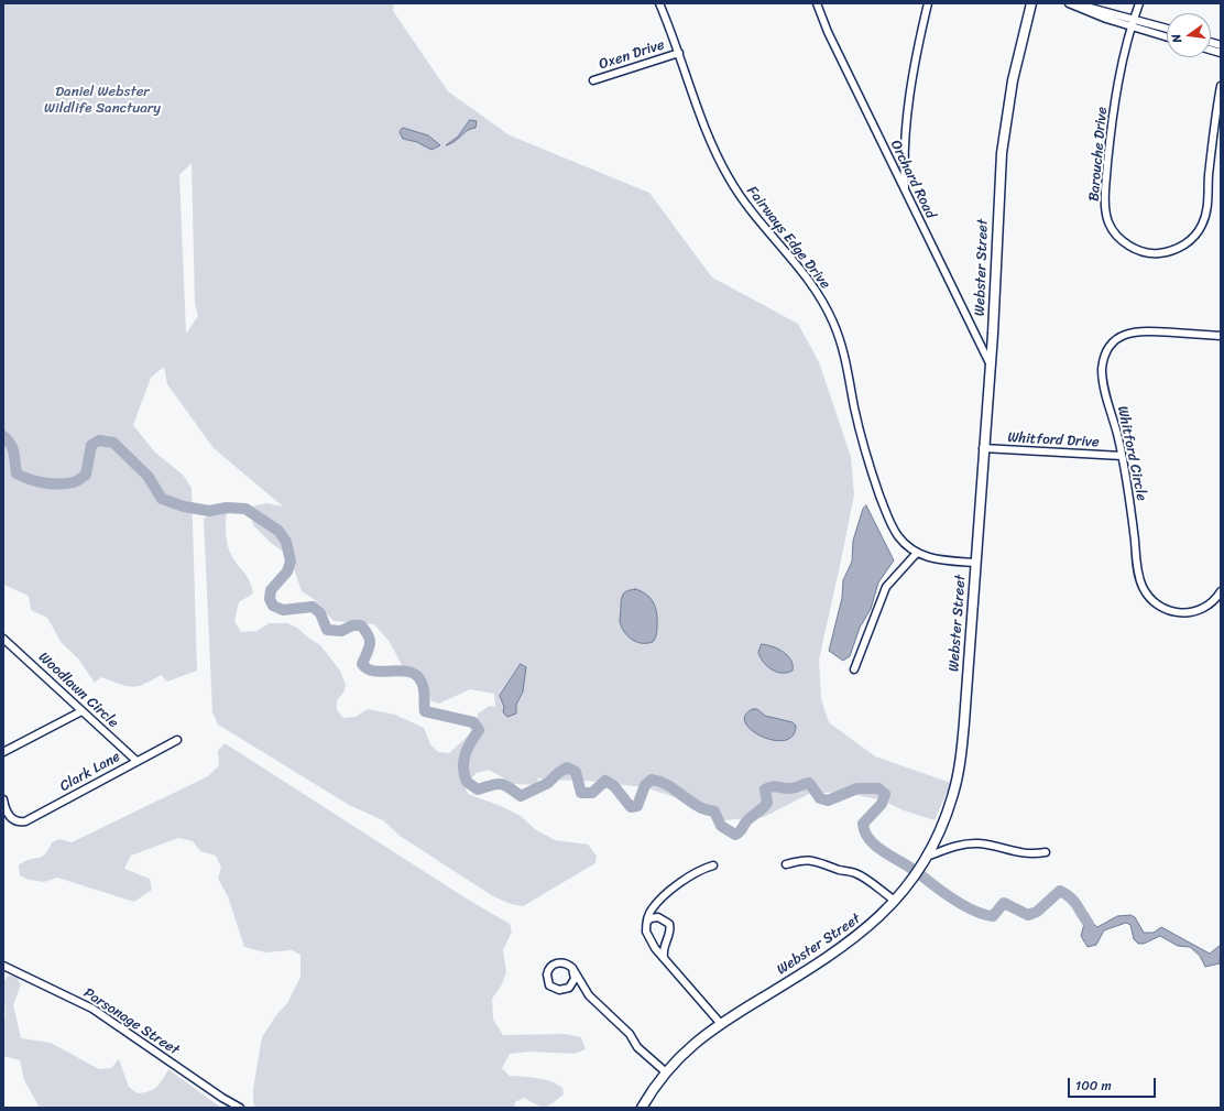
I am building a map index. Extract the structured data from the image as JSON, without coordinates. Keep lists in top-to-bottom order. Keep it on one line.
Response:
{"streets":{"street":["Oxen Drive","Barouche Drive","Orchard Road","Fairways Edge Drive","Webster Street","Whitford Drive","Whitford Circle","Woodlawn Circle","Clark Lane","Parsonage Street"]},"crossings":[["Oxen Drive","Fairways Edge Drive"],["Orchard Road","Webster Street"],["Fairways Edge Drive","Webster Street"],["Webster Street","Whitford Drive"],["Whitford Drive","Whitford Circle"],["Woodlawn Circle","Clark Lane"]],"parks":["Daniel Webster Wildlife Sanctuary"],"scale_bar":"100 m","north":"left"}
